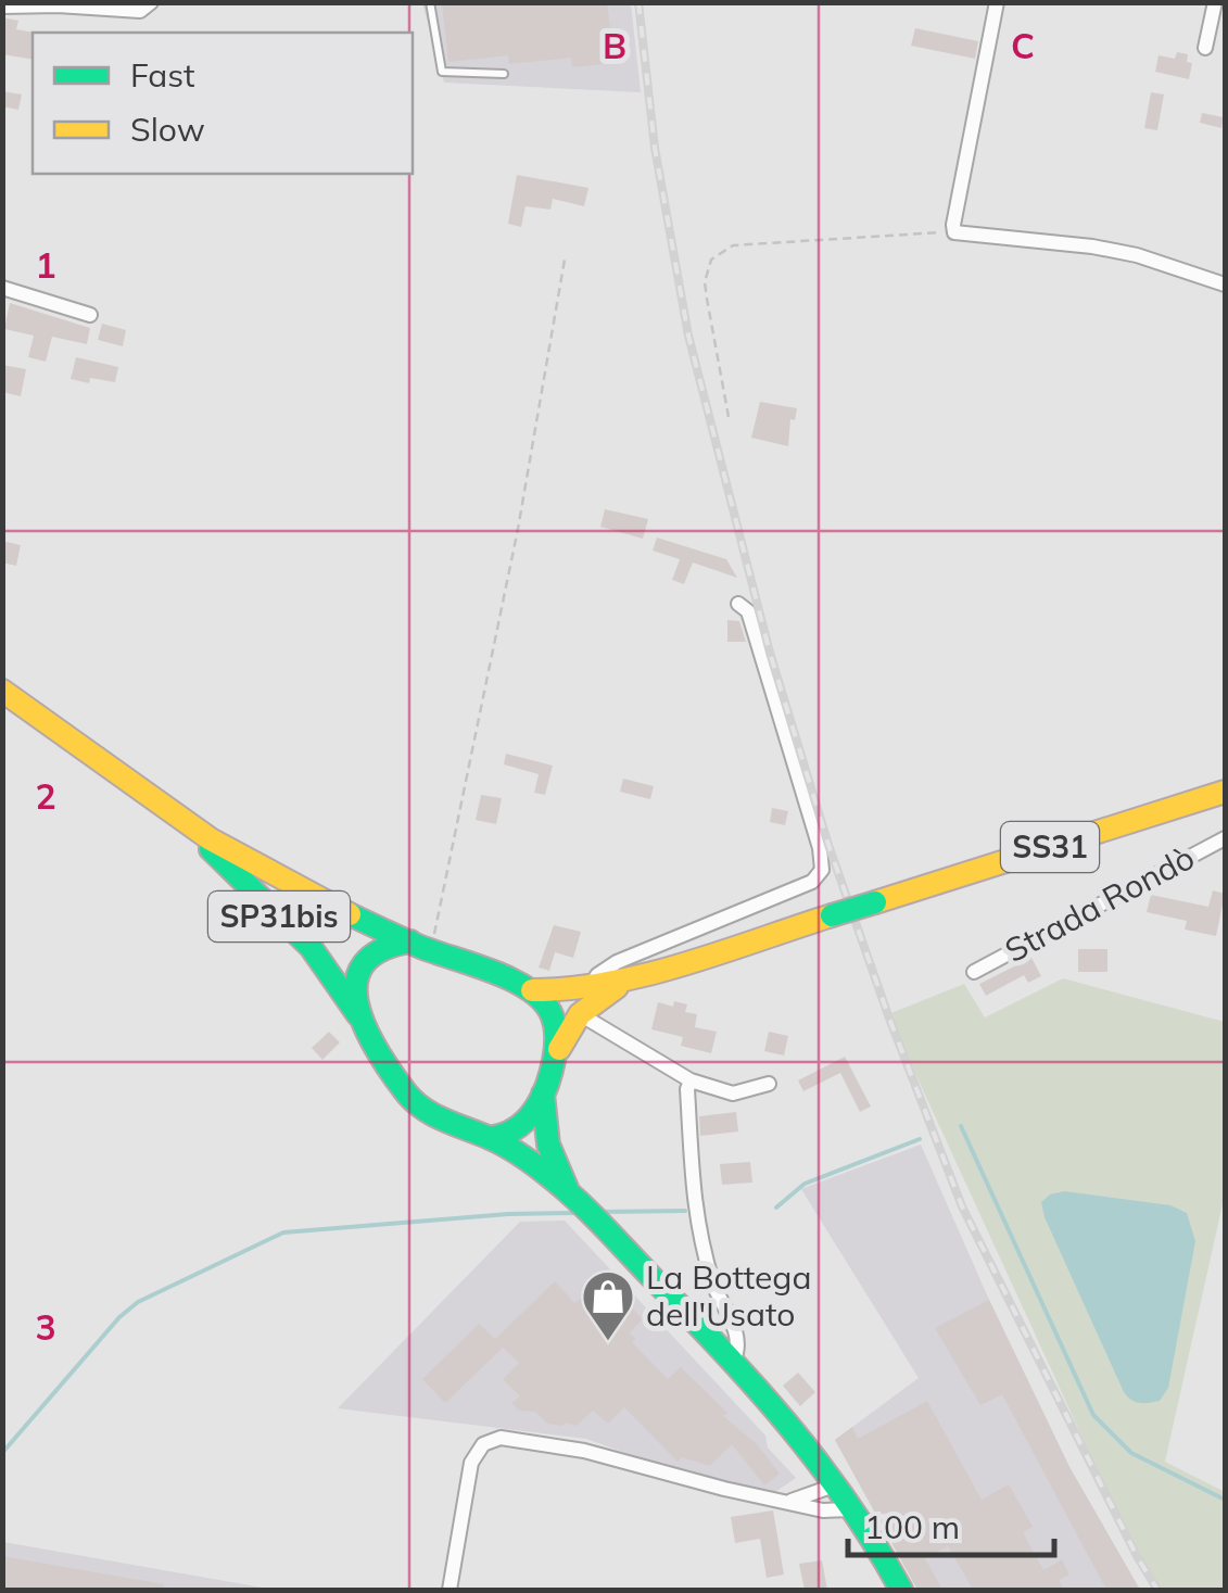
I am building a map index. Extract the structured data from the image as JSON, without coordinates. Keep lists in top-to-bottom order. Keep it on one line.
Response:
{"streets":{"main road":["SS31","SP31bis"],"street":["Strada Rondò"]},"crossings":[["SS31","SP31bis"]],"places":{"shop":["La Bottega dell'Usato"]},"legend":["Fast","Slow"],"scale_bar":"100 m","grid":{"columns":["B","C"],"rows":["1","2","3"]}}
